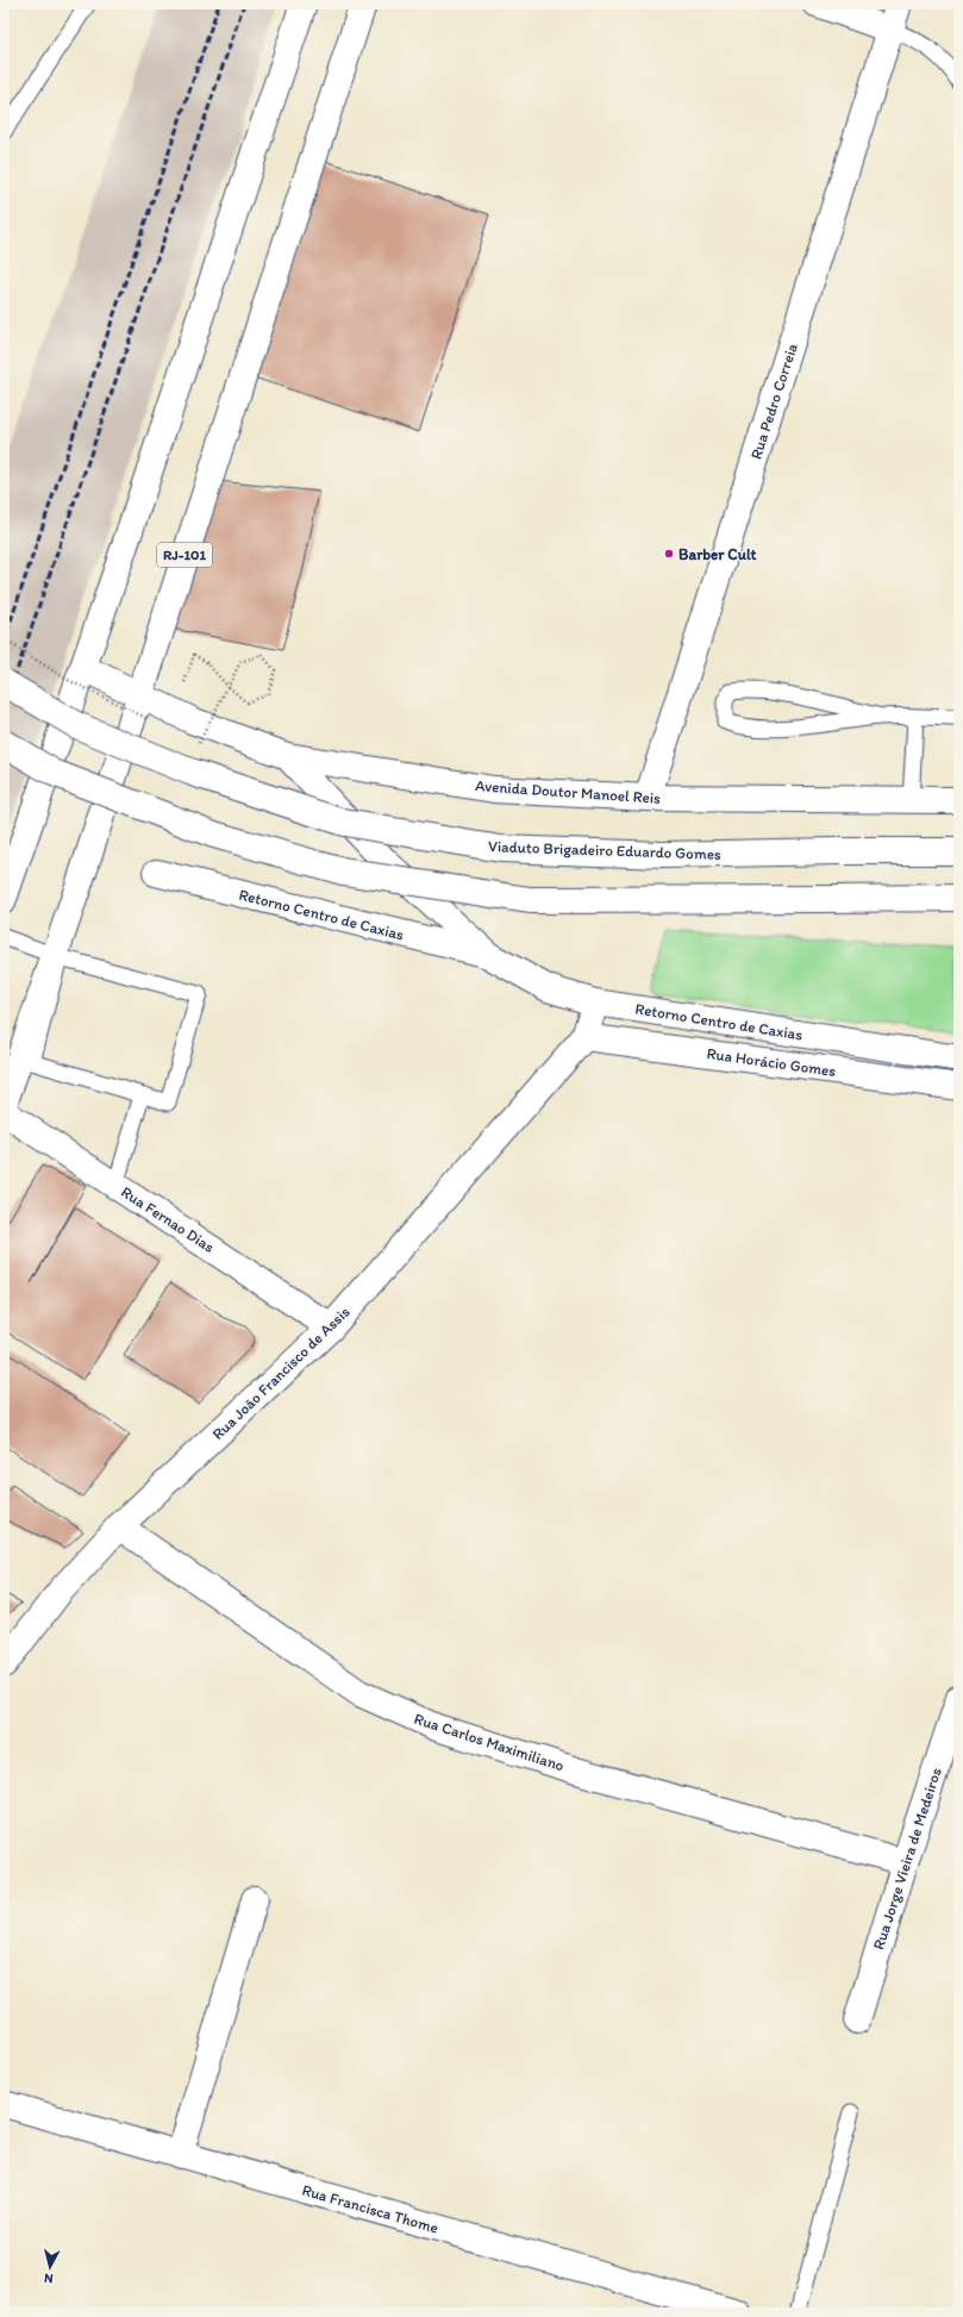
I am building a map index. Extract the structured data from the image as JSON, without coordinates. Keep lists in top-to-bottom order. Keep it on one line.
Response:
{"streets":{"street":["Rua Pedro Correia","RJ-101","Avenida Doutor Manoel Reis","Viaduto Brigadeiro Eduardo Gomes","Retorno Centro de Caxias","Rua Horácio Gomes","Rua Fernao Dias","Rua Joāo Francisco de Assis","Rua Carlos Maximiliano","Rua Jorge Vieira de Medeiros","Rua Francisca Thome"]},"crossings":[["Rua Pedro Correia","Avenida Doutor Manoel Reis"],["RJ-101","Avenida Doutor Manoel Reis"],["Avenida Doutor Manoel Reis","Retorno Centro de Caxias"],["Retorno Centro de Caxias","Rua Joāo Francisco de Assis"],["Rua Horácio Gomes","Rua Joāo Francisco de Assis"],["Rua Fernao Dias","Rua Joāo Francisco de Assis"],["Rua Joāo Francisco de Assis","Rua Carlos Maximiliano"],["Rua Carlos Maximiliano","Rua Jorge Vieira de Medeiros"]],"places":["Barber Cult"],"north":"bottom"}
